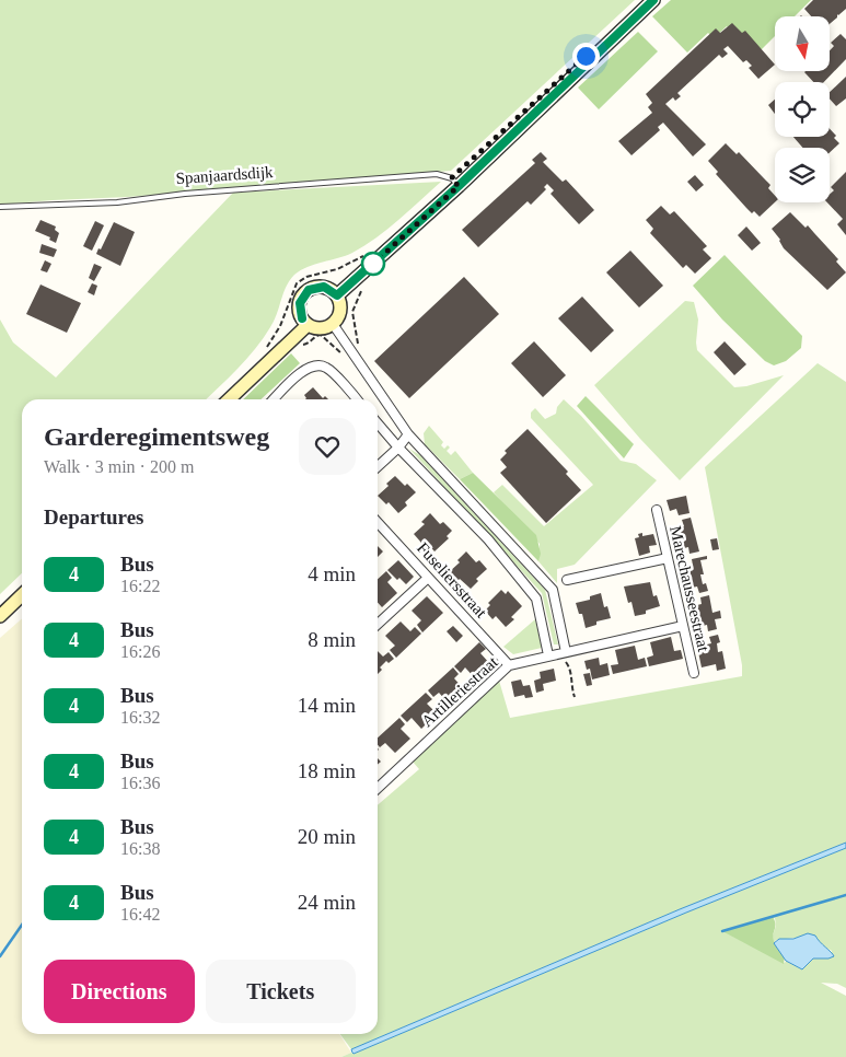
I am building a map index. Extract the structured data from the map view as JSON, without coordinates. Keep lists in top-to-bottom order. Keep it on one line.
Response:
{"streets":{"street":["Fuseliersstraat","Marechausseestraat","Artilleriestraat"],"lane":["Spanjaardsdijk"]},"crossings":[["Fuseliersstraat","Artilleriestraat"],["Marechausseestraat","Artilleriestraat"]],"lines":["bus line 4"],"north":"bottom","page":{"heading":[["Garderegimentsweg","Walk · 3 min · 200 m"],"Departures"],"list":[{"mark":"4","name":"Bus","note":"16:22","value":"4 min"},{"mark":"4","name":"Bus","note":"16:26","value":"8 min"},{"mark":"4","name":"Bus","note":"16:32","value":"14 min"},{"mark":"4","name":"Bus","note":"16:36","value":"18 min"},{"mark":"4","name":"Bus","note":"16:38","value":"20 min"},{"mark":"4","name":"Bus","note":"16:42","value":"24 min"}],"buttons":["Directions","Tickets"]}}
